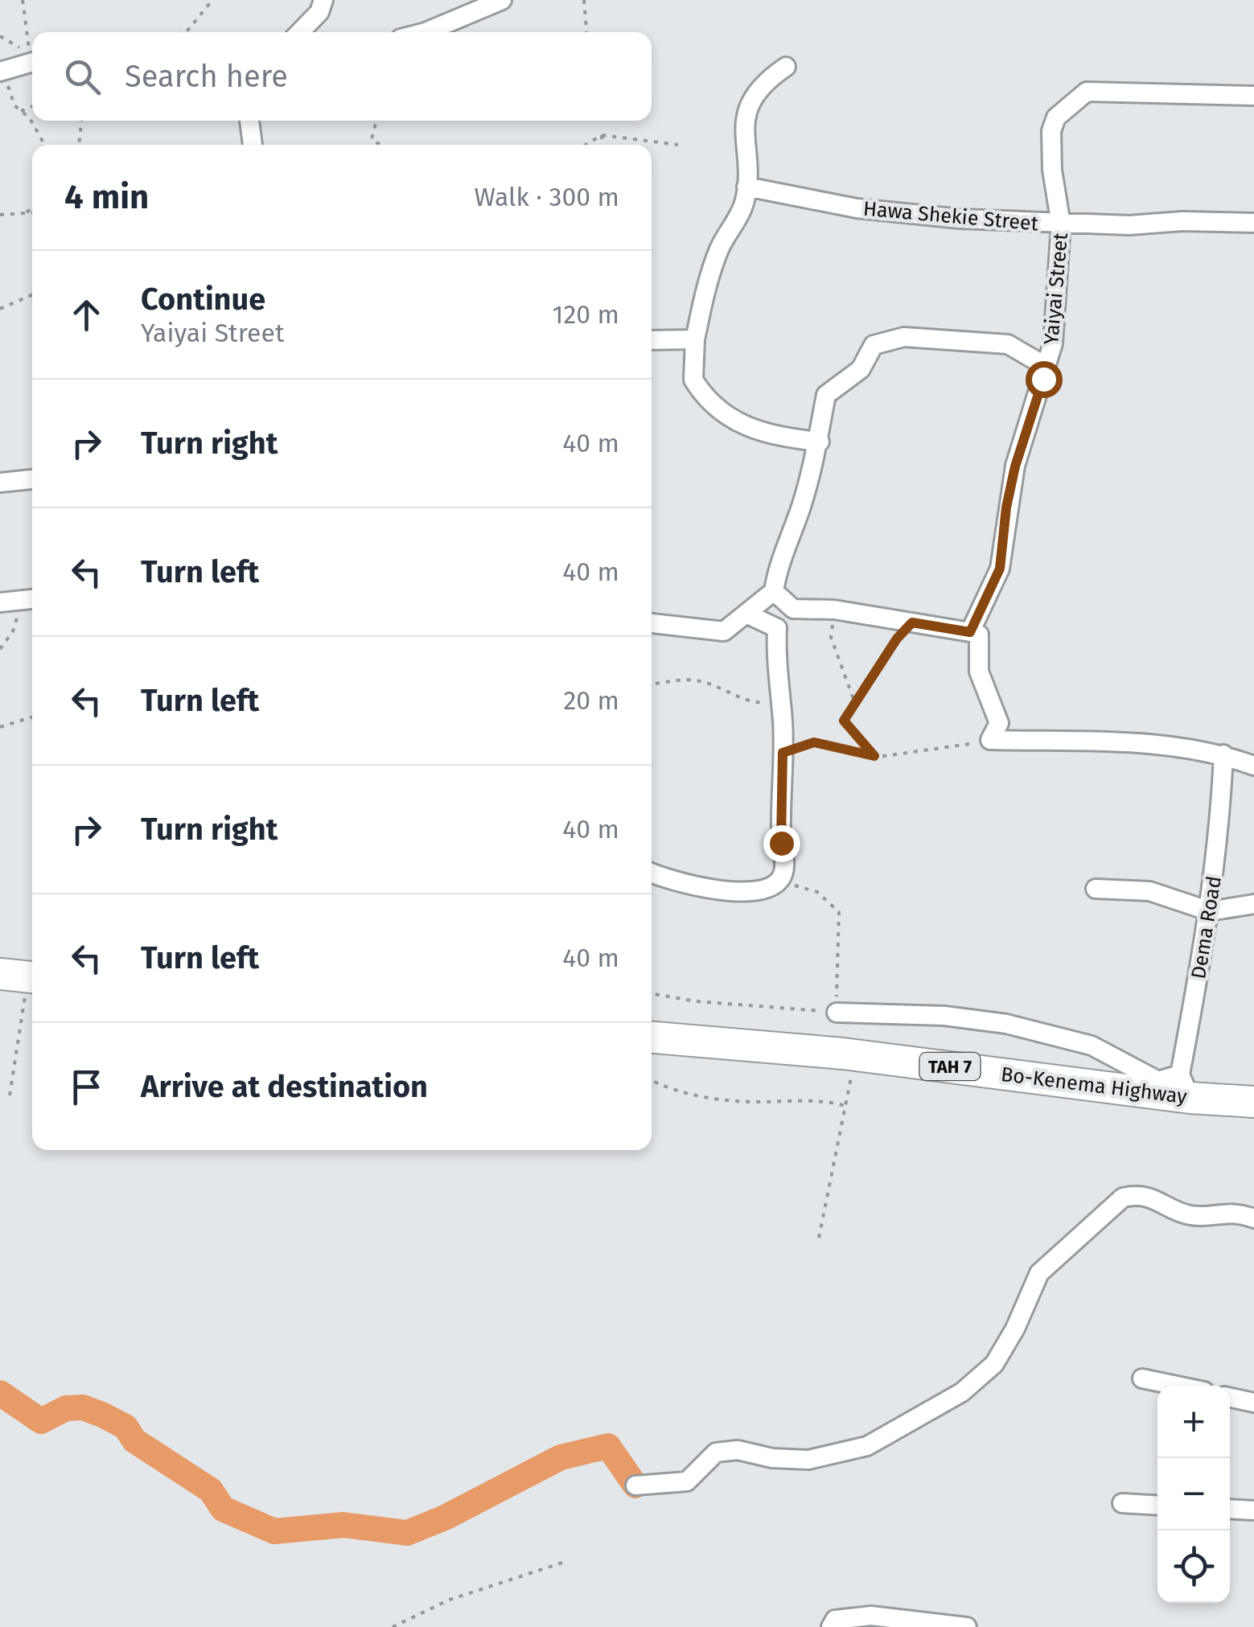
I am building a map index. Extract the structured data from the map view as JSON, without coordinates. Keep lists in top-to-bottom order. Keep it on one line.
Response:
{"streets":{"highway":["TAH 7","Bo-Kenema Highway"],"street":["Hawa Shekie Street","Yaiyai Street","Dema Road"]},"crossings":[["Hawa Shekie Street","Yaiyai Street"],["Dema Road","Bo-Kenema Highway"]],"page":{"search":"Search here","heading":["4 min","Walk · 300 m"],"list":[["Continue","Yaiyai Street","120 m"],["Turn right","40 m"],["Turn left","40 m"],["Turn left","20 m"],["Turn right","40 m"],["Turn left","40 m"],"Arrive at destination"],"map_buttons":["+","−"]}}
